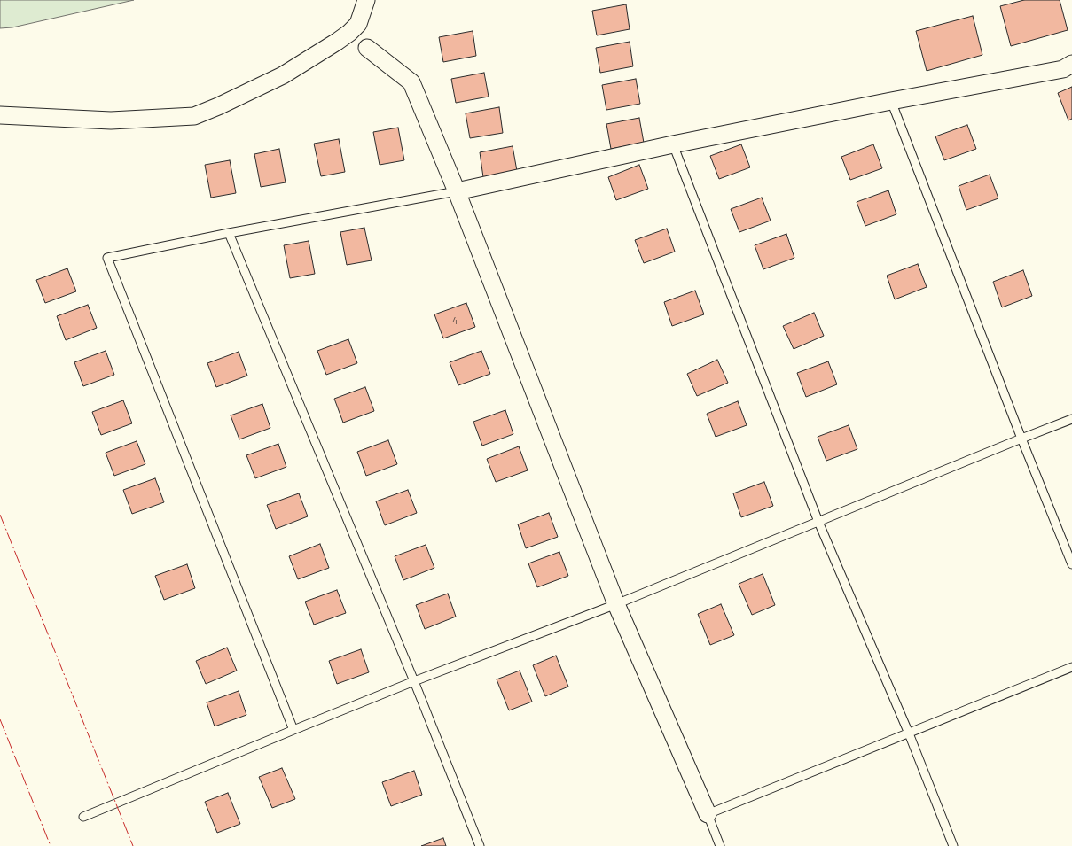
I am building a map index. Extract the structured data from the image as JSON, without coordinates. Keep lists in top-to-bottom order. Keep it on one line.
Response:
{"house_numbers":["4"]}
